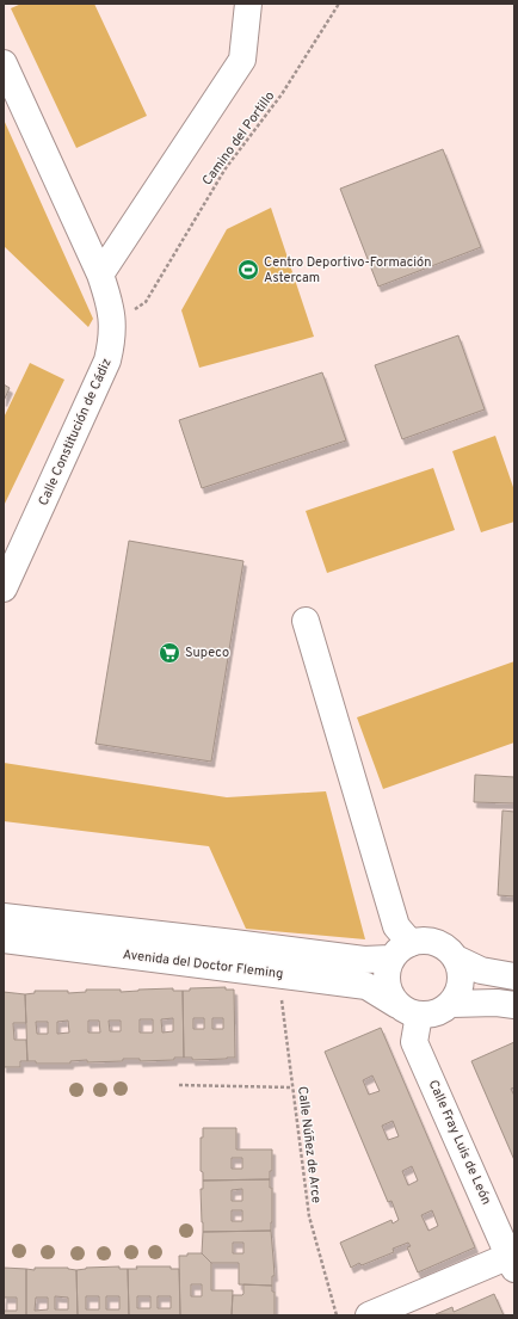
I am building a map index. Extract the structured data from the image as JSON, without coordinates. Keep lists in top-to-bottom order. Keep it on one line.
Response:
{"streets":{"main road":["Calle Constitución de Cádiz","Avenida del Doctor Fleming","Calle Fray Luis de León"],"path":["Camino del Portillo","Calle Núñez de Arce"]},"crossings":[["Camino del Portillo","Calle Constitución de Cádiz"],["Avenida del Doctor Fleming","Calle Fray Luis de León"],["Avenida del Doctor Fleming","Calle Núñez de Arce"]],"places":{"sports":["Centro Deportivo-Formación Astercam"],"supermarket":["Supeco"]}}
